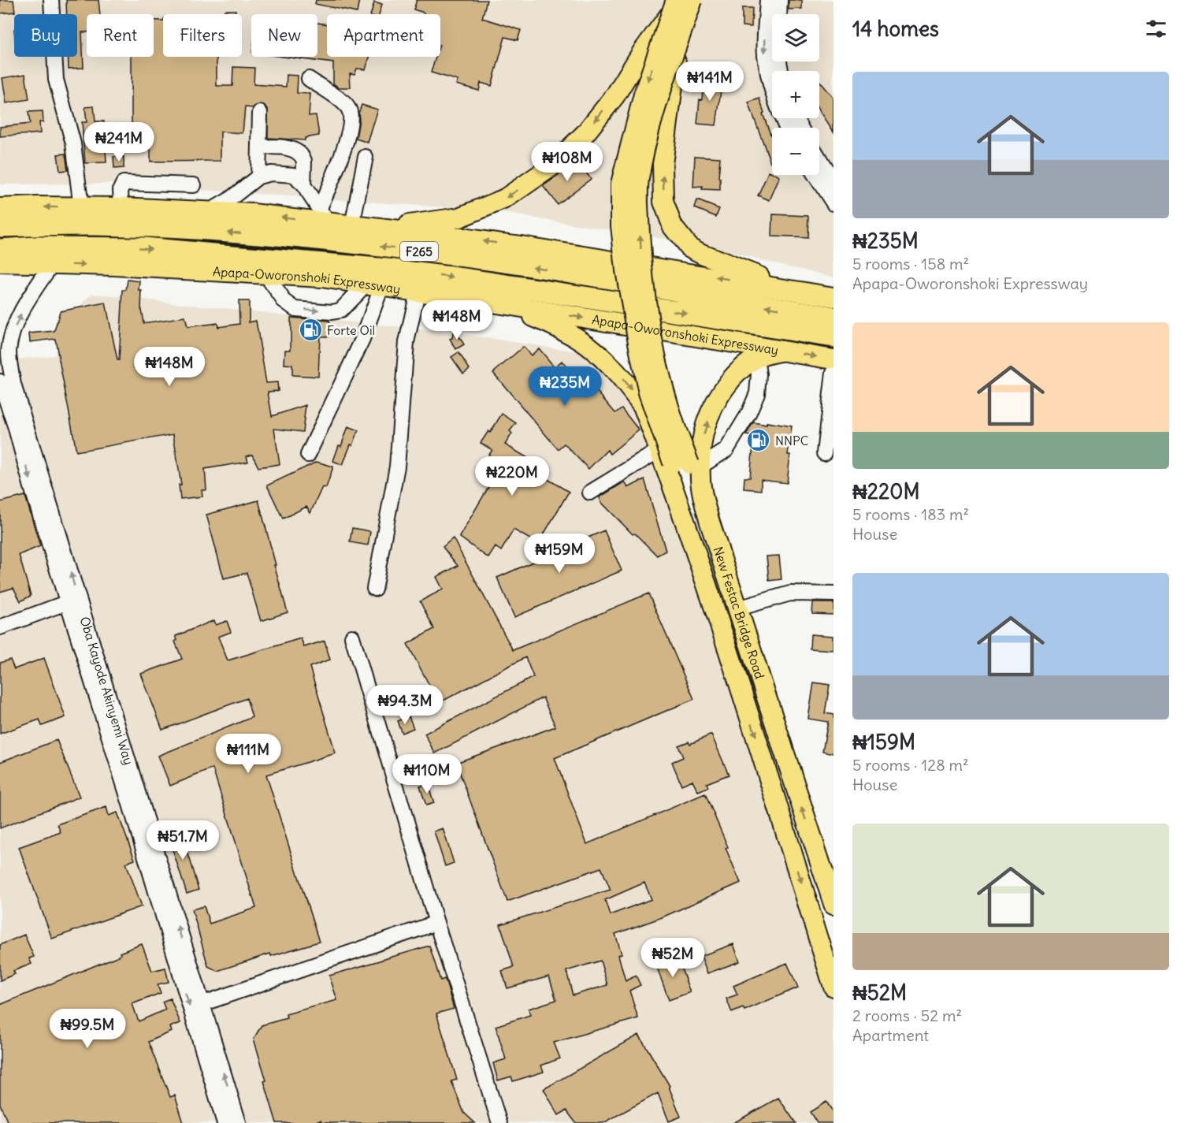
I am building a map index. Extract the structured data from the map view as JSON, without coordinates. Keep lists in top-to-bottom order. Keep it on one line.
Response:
{"streets":{"highway":["F265","Apapa-Oworonshoki Expressway"],"main road":["New Festac Bridge Road"],"street":["Oba Kayode Akinyemi Way"]},"crossings":[["Apapa-Oworonshoki Expressway","New Festac Bridge Road"],["Apapa-Oworonshoki Expressway","Oba Kayode Akinyemi Way"]],"places":{"fuel station":["Forte Oil","NNPC"]},"page":{"heading":"14 homes","map_buttons":["+","−"],"chip":["Buy","Rent","Filters","New","Apartment"],"list":[{"name":"₦235M","note":"5 rooms · 158 m² · Apapa-Oworonshoki Expressway"},{"name":"₦220M","note":"5 rooms · 183 m² · House"},{"name":"₦159M","note":"5 rooms · 128 m² · House"},{"name":"₦52M","note":"2 rooms · 52 m² · Apartment"}],"price":["₦141M","₦241M","₦108M","₦148M","₦148M","₦235M","₦220M","₦159M","₦94.3M","₦111M","₦110M","₦51.7M","₦52M","₦99.5M"]}}
